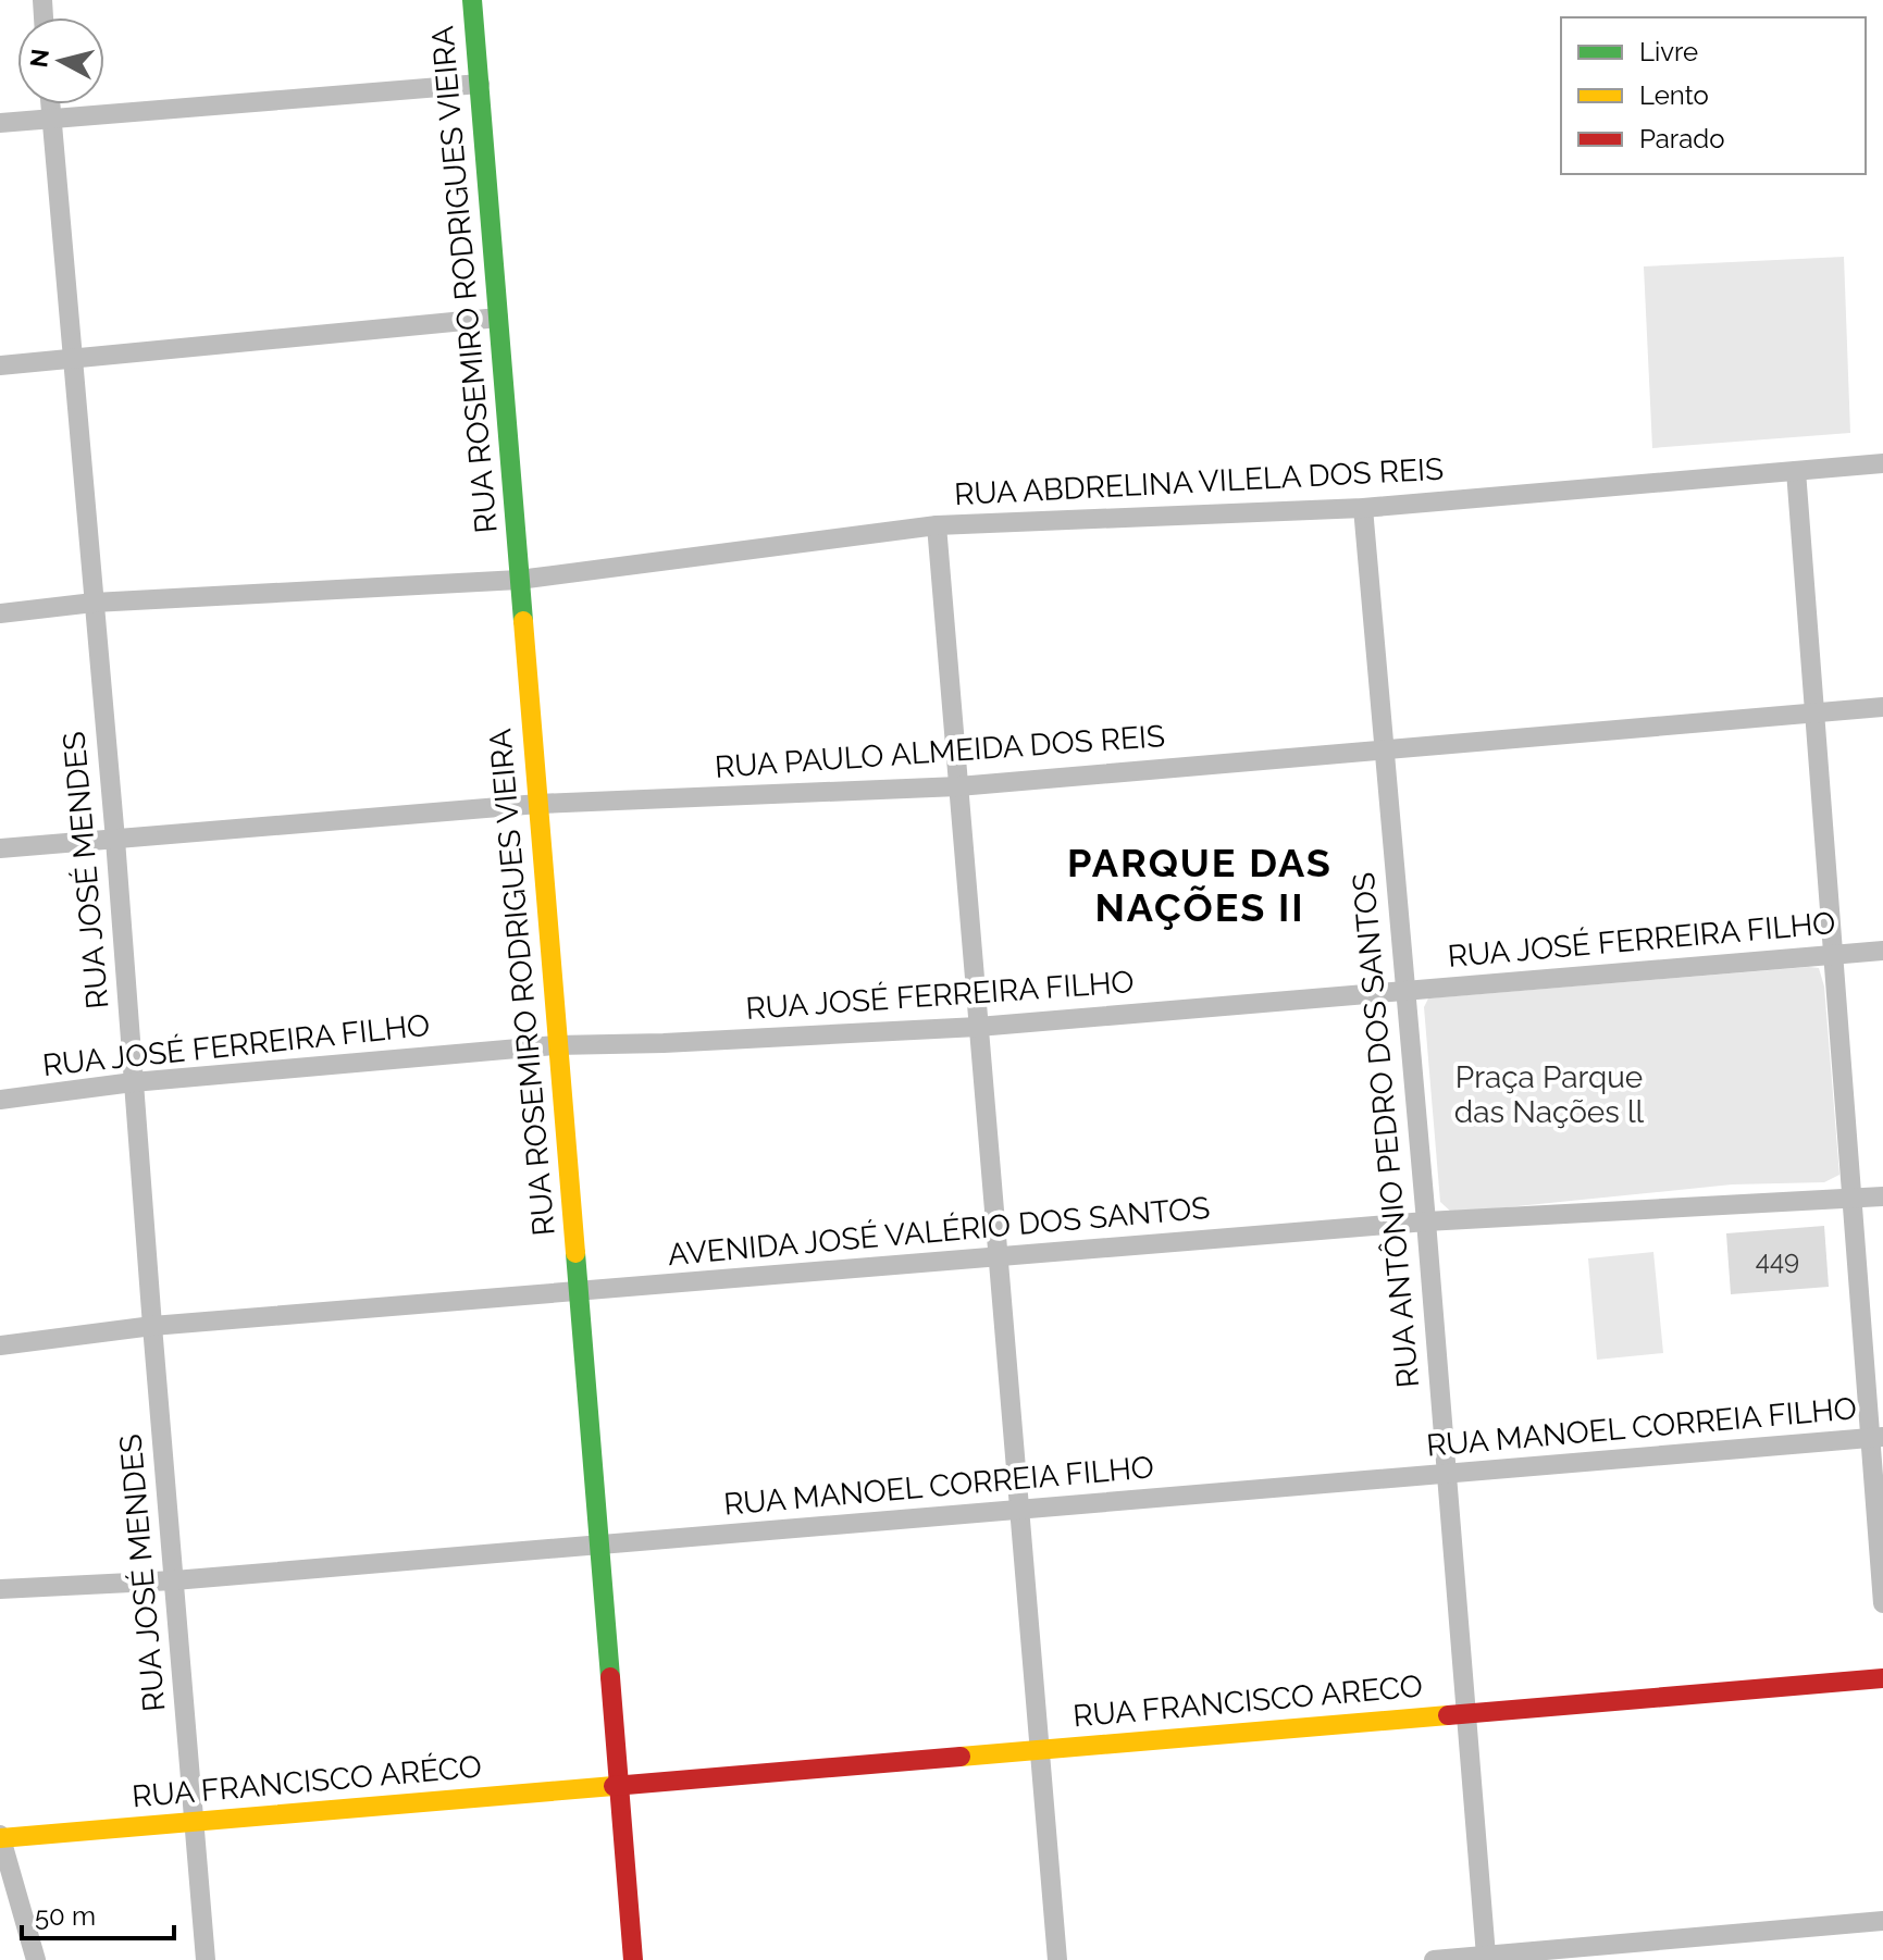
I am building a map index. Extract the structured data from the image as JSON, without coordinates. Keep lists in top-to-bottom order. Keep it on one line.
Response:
{"streets":{"street":["RUA ROSEMIRO RODRIGUES VIEIRA","RUA ABDRELINA VILELA DOS REIS","RUA PAULO ALMEIDA DOS REIS","RUA JOSÉ MENDES","RUA JOSÉ FERREIRA FILHO","RUA ANTÔNIO PEDRO DOS SANTOS","AVENIDA JOSÉ VALÉRIO DOS SANTOS","RUA MANOEL CORREIA FILHO","RUA FRANCISCO ARECO","RUA FRANCISCO ARÉCO"]},"crossings":[["RUA ROSEMIRO RODRIGUES VIEIRA","RUA ABDRELINA VILELA DOS REIS"],["RUA ROSEMIRO RODRIGUES VIEIRA","RUA PAULO ALMEIDA DOS REIS"],["RUA ROSEMIRO RODRIGUES VIEIRA","RUA JOSÉ FERREIRA FILHO"],["RUA ROSEMIRO RODRIGUES VIEIRA","AVENIDA JOSÉ VALÉRIO DOS SANTOS"],["RUA ROSEMIRO RODRIGUES VIEIRA","RUA MANOEL CORREIA FILHO"],["RUA ROSEMIRO RODRIGUES VIEIRA","RUA FRANCISCO ARECO"],["RUA ROSEMIRO RODRIGUES VIEIRA","RUA FRANCISCO ARÉCO"],["RUA ABDRELINA VILELA DOS REIS","RUA JOSÉ MENDES"],["RUA ABDRELINA VILELA DOS REIS","RUA ANTÔNIO PEDRO DOS SANTOS"],["RUA PAULO ALMEIDA DOS REIS","RUA JOSÉ MENDES"],["RUA PAULO ALMEIDA DOS REIS","RUA ANTÔNIO PEDRO DOS SANTOS"],["RUA JOSÉ MENDES","RUA JOSÉ FERREIRA FILHO"],["RUA JOSÉ MENDES","AVENIDA JOSÉ VALÉRIO DOS SANTOS"],["RUA JOSÉ MENDES","RUA MANOEL CORREIA FILHO"],["RUA JOSÉ MENDES","RUA FRANCISCO ARÉCO"],["RUA JOSÉ FERREIRA FILHO","RUA ANTÔNIO PEDRO DOS SANTOS"],["RUA ANTÔNIO PEDRO DOS SANTOS","AVENIDA JOSÉ VALÉRIO DOS SANTOS"],["RUA ANTÔNIO PEDRO DOS SANTOS","RUA MANOEL CORREIA FILHO"],["RUA ANTÔNIO PEDRO DOS SANTOS","RUA FRANCISCO ARECO"],["RUA FRANCISCO ARECO","RUA FRANCISCO ARÉCO"]],"districts":["PARQUE DAS NAÇÕES II"],"parks":["Praça Parque das Nações ll"],"house_numbers":["449"],"legend":["Livre","Lento","Parado"],"scale_bar":"50 m","north":"left"}
